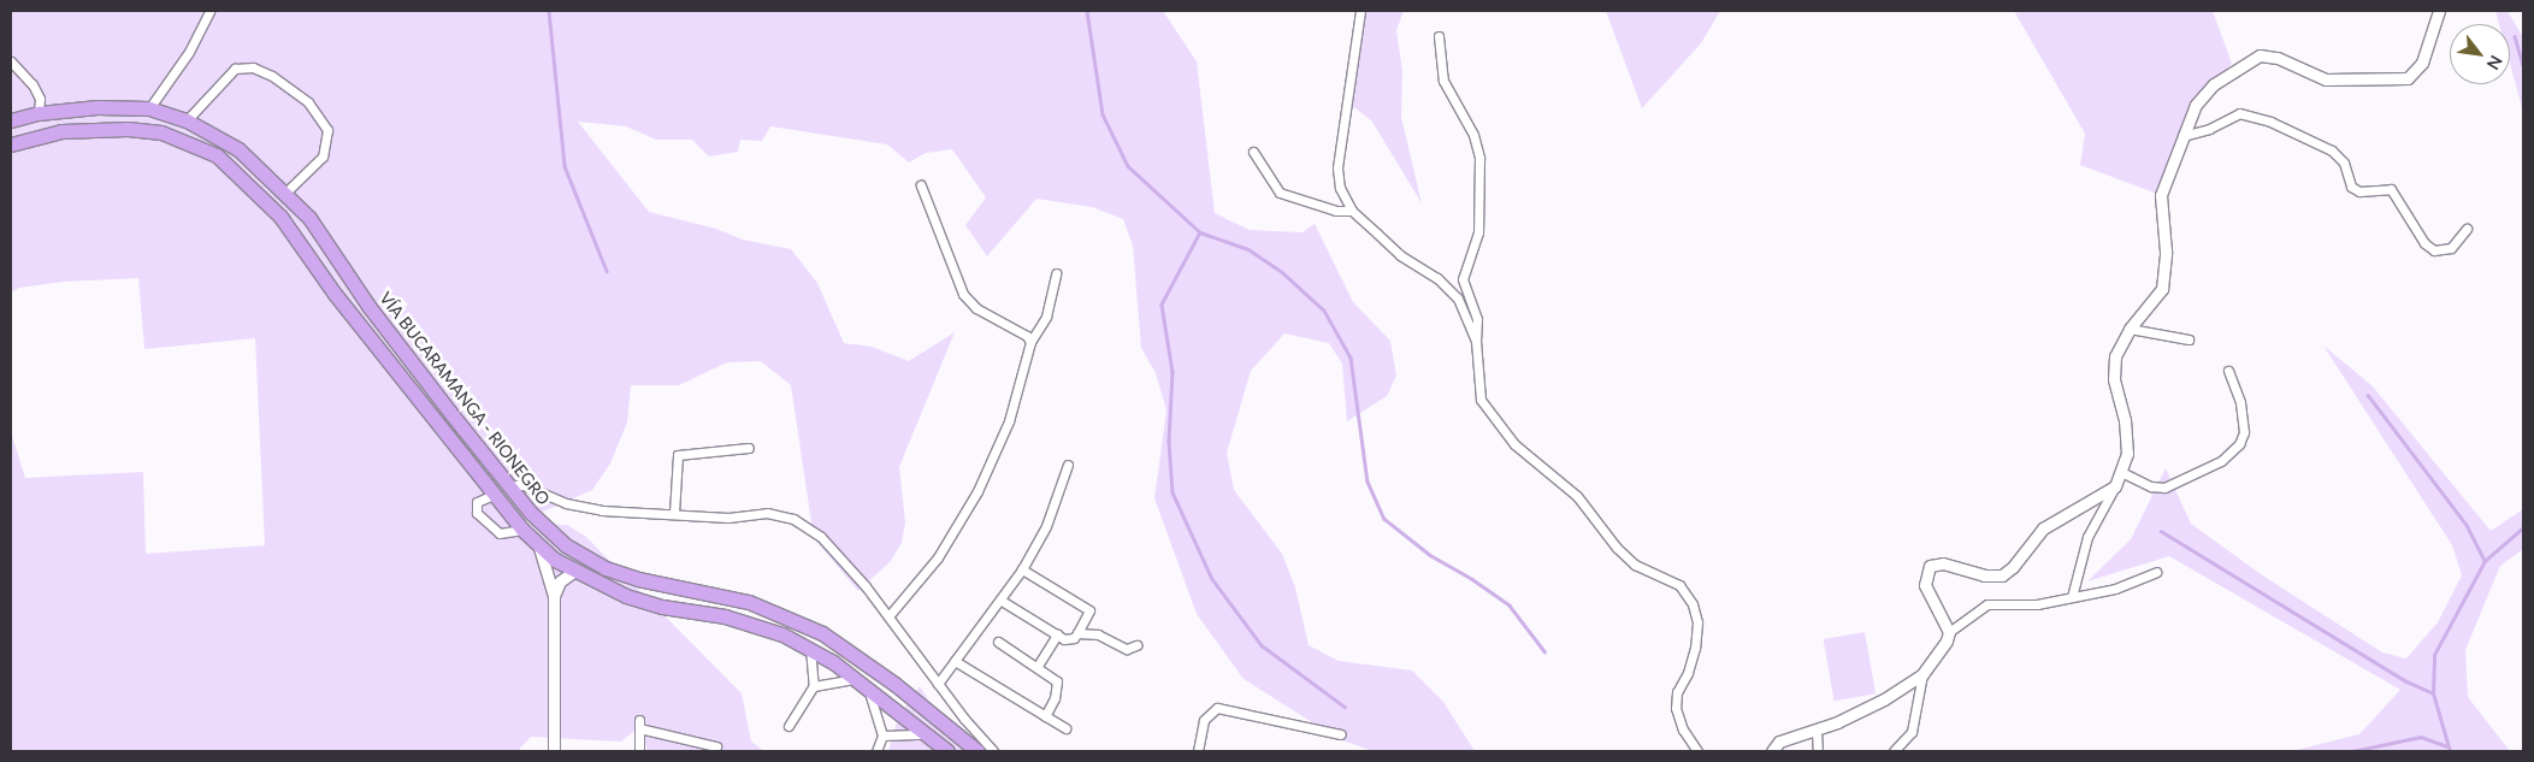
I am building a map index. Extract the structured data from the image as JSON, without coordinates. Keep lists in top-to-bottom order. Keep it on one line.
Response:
{"streets":{"highway":["VÍA BUCARAMANGA - RIONEGRO"]},"north":"bottom right"}
